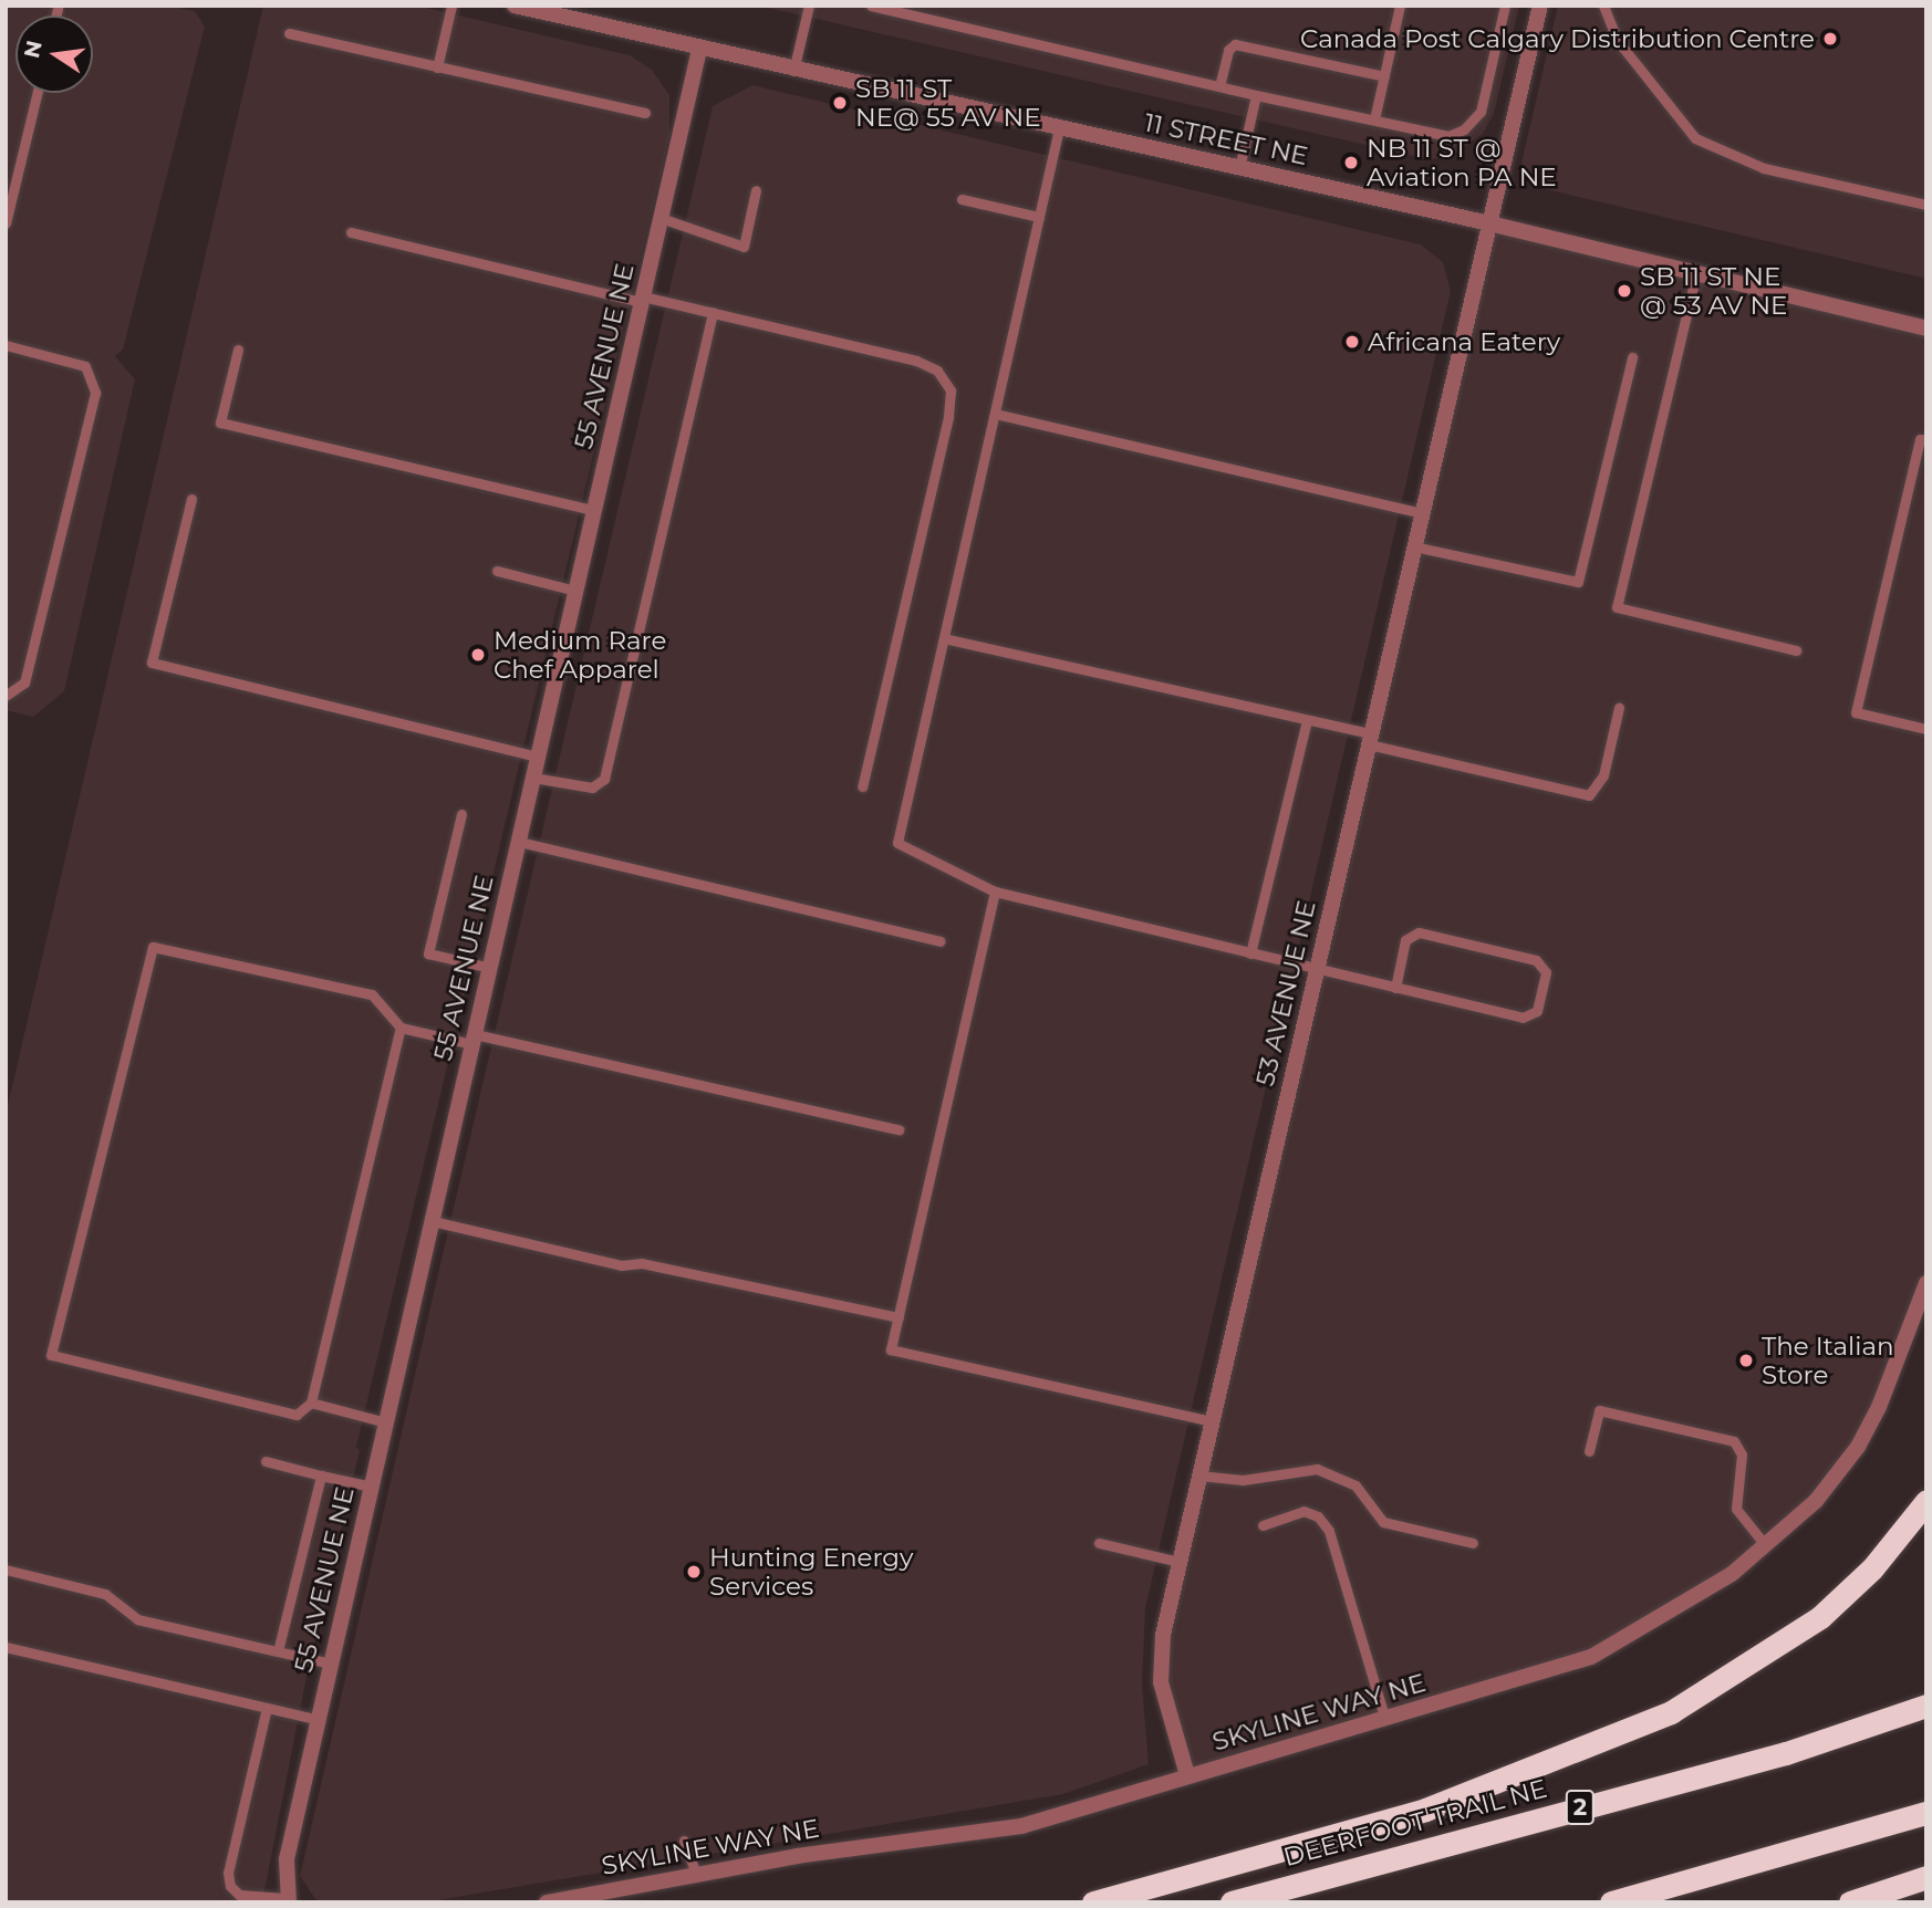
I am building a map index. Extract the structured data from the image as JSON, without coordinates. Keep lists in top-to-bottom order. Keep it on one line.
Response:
{"streets":{"highway":["2","DEERFOOT TRAIL NE"],"street":["11 STREET NE","55 AVENUE NE","53 AVENUE NE","SKYLINE WAY NE"]},"crossings":[["11 STREET NE","55 AVENUE NE"],["11 STREET NE","53 AVENUE NE"],["53 AVENUE NE","SKYLINE WAY NE"]],"places":["Canada Post Calgary Distribution Centre","SB 11 ST NE@ 55 AV NE","NB 11 ST @ Aviation PA NE","SB 11 ST NE @ 53 AV NE","Africana Eatery","Medium Rare Chef Apparel","The Italian Store","Hunting Energy Services"],"north":"left"}
